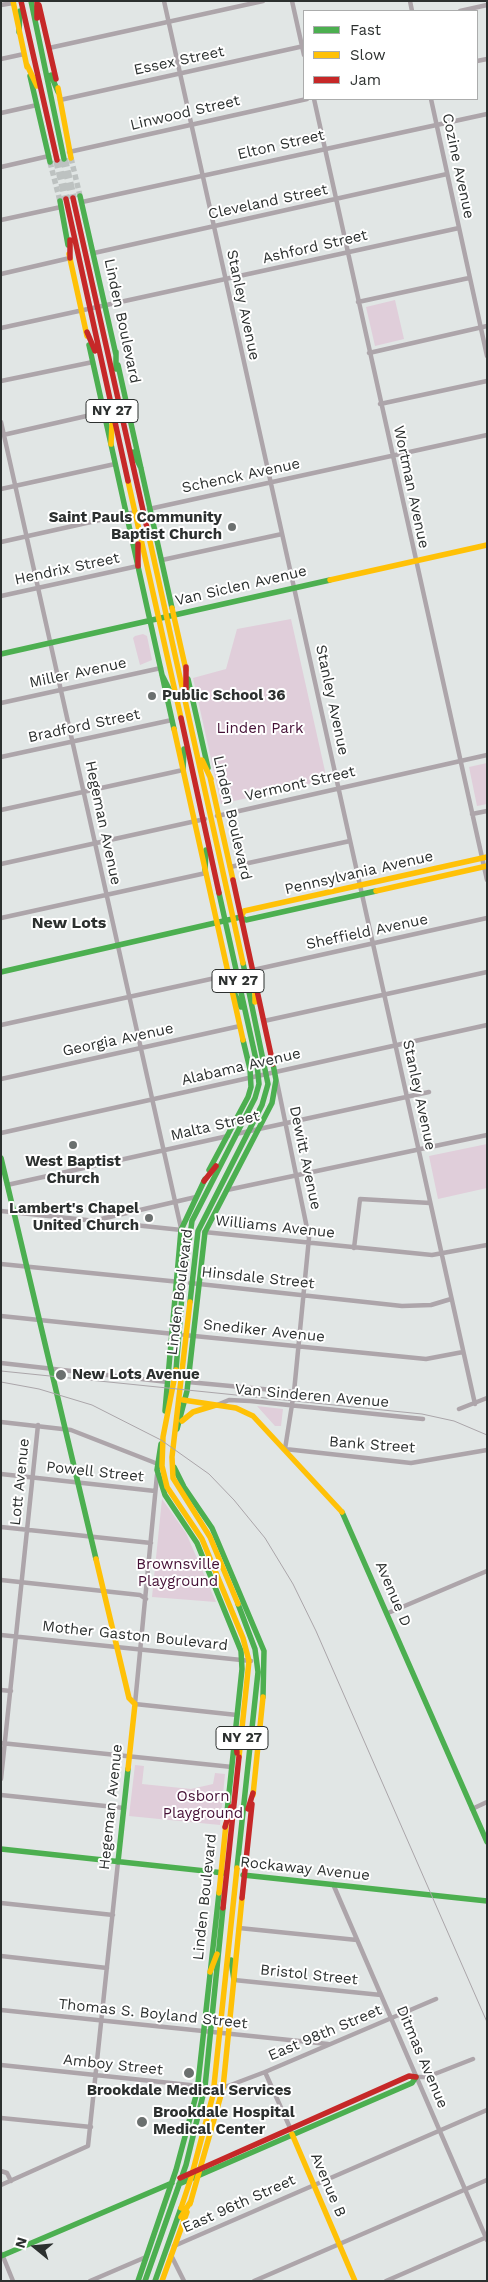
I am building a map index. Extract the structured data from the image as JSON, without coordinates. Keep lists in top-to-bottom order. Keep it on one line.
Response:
{"streets":{"main road":["Linden Boulevard","NY 27","Van Siclen Avenue","Hegeman Avenue","Pennsylvania Avenue","Van Sinderen Avenue","Avenue D","Rockaway Avenue","Avenue B"],"street":["Essex Street","Linwood Street","Elton Street","Cozine Avenue","Cleveland Street","Ashford Street","Stanley Avenue","Schenck Avenue","Wortman Avenue","Hendrix Street","Miller Avenue","Bradford Street","Vermont Street","Sheffield Avenue","Georgia Avenue","Alabama Avenue","Malta Street","Dewitt Avenue","Williams Avenue","Hinsdale Street","Snediker Avenue","Bank Street","Powell Street","Lott Avenue","Mother Gaston Boulevard","Bristol Street","Thomas S. Boyland Street","East 98th Street","Ditmas Avenue","Amboy Street","East 96th Street"]},"crossings":[["Essex Street","Stanley Avenue"],["Linwood Street","Stanley Avenue"],["Elton Street","Cozine Avenue"],["Elton Street","Stanley Avenue"],["Elton Street","Linden Boulevard"],["Elton Street","Wortman Avenue"],["Cozine Avenue","Cleveland Street"],["Cozine Avenue","Ashford Street"],["Cleveland Street","Stanley Avenue"],["Cleveland Street","Linden Boulevard"],["Cleveland Street","Wortman Avenue"],["Ashford Street","Stanley Avenue"],["Ashford Street","Linden Boulevard"],["Ashford Street","Wortman Avenue"],["Stanley Avenue","Schenck Avenue"],["Stanley Avenue","Van Siclen Avenue"],["Stanley Avenue","Vermont Street"],["Stanley Avenue","Pennsylvania Avenue"],["Stanley Avenue","Sheffield Avenue"],["Stanley Avenue","Alabama Avenue"],["Stanley Avenue","Malta Street"],["Stanley Avenue","Williams Avenue"],["Stanley Avenue","Hinsdale Street"],["Stanley Avenue","Snediker Avenue"],["Linden Boulevard","Schenck Avenue"],["Linden Boulevard","Hendrix Street"],["Linden Boulevard","Van Siclen Avenue"],["Linden Boulevard","Miller Avenue"],["Linden Boulevard","Bradford Street"],["Linden Boulevard","Vermont Street"],["Linden Boulevard","Hegeman Avenue"],["Linden Boulevard","Pennsylvania Avenue"],["Linden Boulevard","Sheffield Avenue"],["Linden Boulevard","Georgia Avenue"],["Linden Boulevard","Alabama Avenue"],["Linden Boulevard","Malta Street"],["Linden Boulevard","Dewitt Avenue"],["Linden Boulevard","Williams Avenue"],["Linden Boulevard","Hinsdale Street"],["Linden Boulevard","Snediker Avenue"],["Linden Boulevard","Van Sinderen Avenue"],["Linden Boulevard","Mother Gaston Boulevard"],["Linden Boulevard","Rockaway Avenue"],["Linden Boulevard","Bristol Street"],["Linden Boulevard","Thomas S. Boyland Street"],["Linden Boulevard","East 98th Street"],["Linden Boulevard","Amboy Street"],["Linden Boulevard","East 96th Street"],["Schenck Avenue","Wortman Avenue"],["Schenck Avenue","Hegeman Avenue"],["Wortman Avenue","Van Siclen Avenue"],["Wortman Avenue","Vermont Street"],["Wortman Avenue","Pennsylvania Avenue"],["Hendrix Street","Hegeman Avenue"],["Van Siclen Avenue","Hegeman Avenue"],["Miller Avenue","Hegeman Avenue"],["Bradford Street","Hegeman Avenue"],["Vermont Street","Hegeman Avenue"],["Hegeman Avenue","Pennsylvania Avenue"],["Hegeman Avenue","Georgia Avenue"],["Hegeman Avenue","Alabama Avenue"],["Hegeman Avenue","Malta Street"],["Hegeman Avenue","Williams Avenue"],["Hegeman Avenue","Powell Street"],["Hegeman Avenue","Mother Gaston Boulevard"],["Hegeman Avenue","Rockaway Avenue"],["Hegeman Avenue","Thomas S. Boyland Street"],["Hegeman Avenue","Amboy Street"],["Malta Street","Dewitt Avenue"],["Dewitt Avenue","Williams Avenue"],["Dewitt Avenue","Hinsdale Street"],["Dewitt Avenue","Snediker Avenue"],["Dewitt Avenue","Van Sinderen Avenue"],["Dewitt Avenue","Bank Street"],["Dewitt Avenue","Avenue D"],["Van Sinderen Avenue","Avenue D"],["Bank Street","Avenue D"],["Powell Street","Lott Avenue"],["Lott Avenue","Mother Gaston Boulevard"],["Rockaway Avenue","Ditmas Avenue"],["Bristol Street","Ditmas Avenue"],["Thomas S. Boyland Street","East 98th Street"],["East 98th Street","Ditmas Avenue"],["East 98th Street","Amboy Street"],["East 98th Street","Avenue B"],["Ditmas Avenue","East 96th Street"],["Avenue B","East 96th Street"]],"districts":["New Lots"],"parks":["Linden Park","Brownsville Playground","Osborn Playground"],"places":["Saint Pauls Community Baptist Church","Public School 36","West Baptist Church","Lambert's Chapel United Church","New Lots Avenue","Brookdale Medical Services","Brookdale Hospital Medical Center"],"legend":["Fast","Slow","Jam"],"north":"left"}
